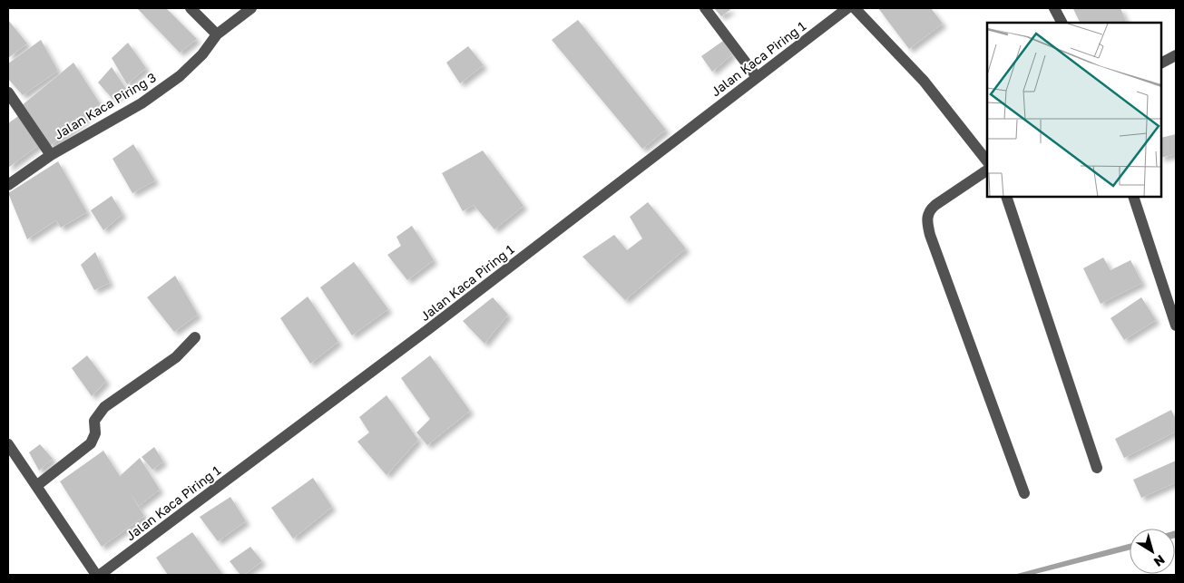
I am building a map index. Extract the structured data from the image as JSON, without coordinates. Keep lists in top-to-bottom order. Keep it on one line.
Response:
{"streets":{"street":["Jalan Kaca Piring 1","Jalan Kaca Piring 3"]},"north":"bottom right"}
